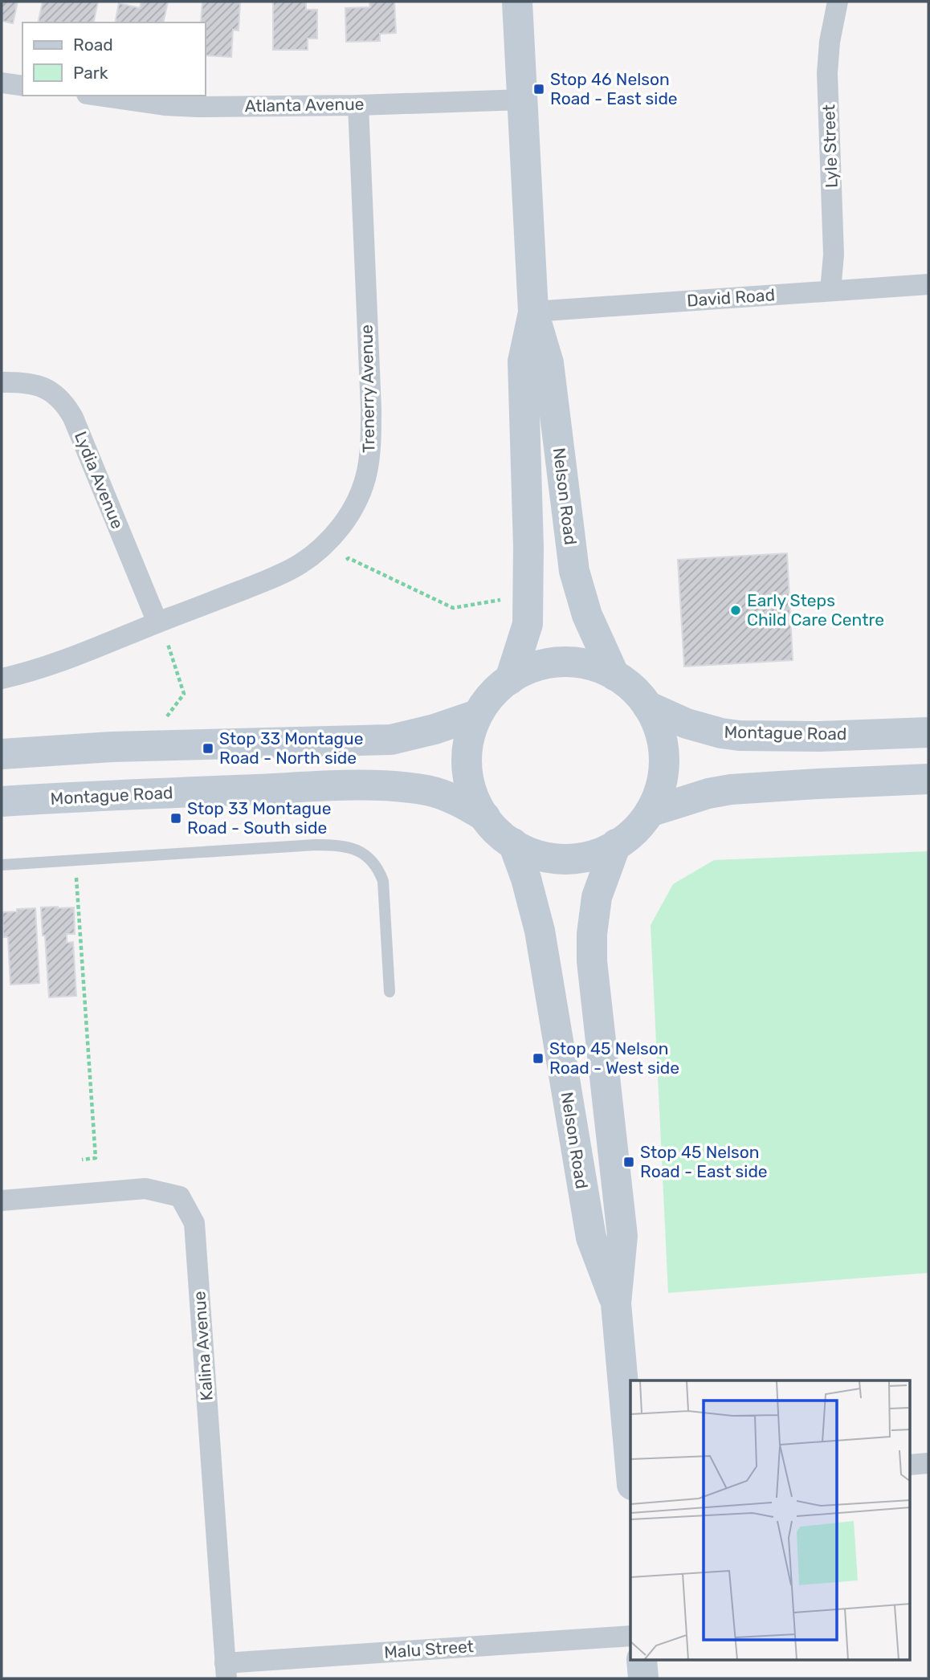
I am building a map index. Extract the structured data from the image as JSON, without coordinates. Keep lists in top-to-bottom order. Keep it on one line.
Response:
{"streets":{"main road":["Nelson Road","Montague Road"],"street":["Atlanta Avenue","Lyle Street","David Road","Trenerry Avenue","Lydia Avenue","Kalina Avenue","Malu Street"]},"crossings":[["Atlanta Avenue","Trenerry Avenue"],["Atlanta Avenue","Nelson Road"],["Lyle Street","David Road"],["David Road","Nelson Road"],["Trenerry Avenue","Lydia Avenue"],["Nelson Road","Montague Road"],["Kalina Avenue","Malu Street"]],"places":{"transit":["Stop 46 Nelson Road - East side","Stop 33 Montague Road - North side","Stop 33 Montague Road - South side","Stop 45 Nelson Road - West side","Stop 45 Nelson Road - East side"],"other":["Early Steps Child Care Centre"]},"legend":["Road","Park"]}
